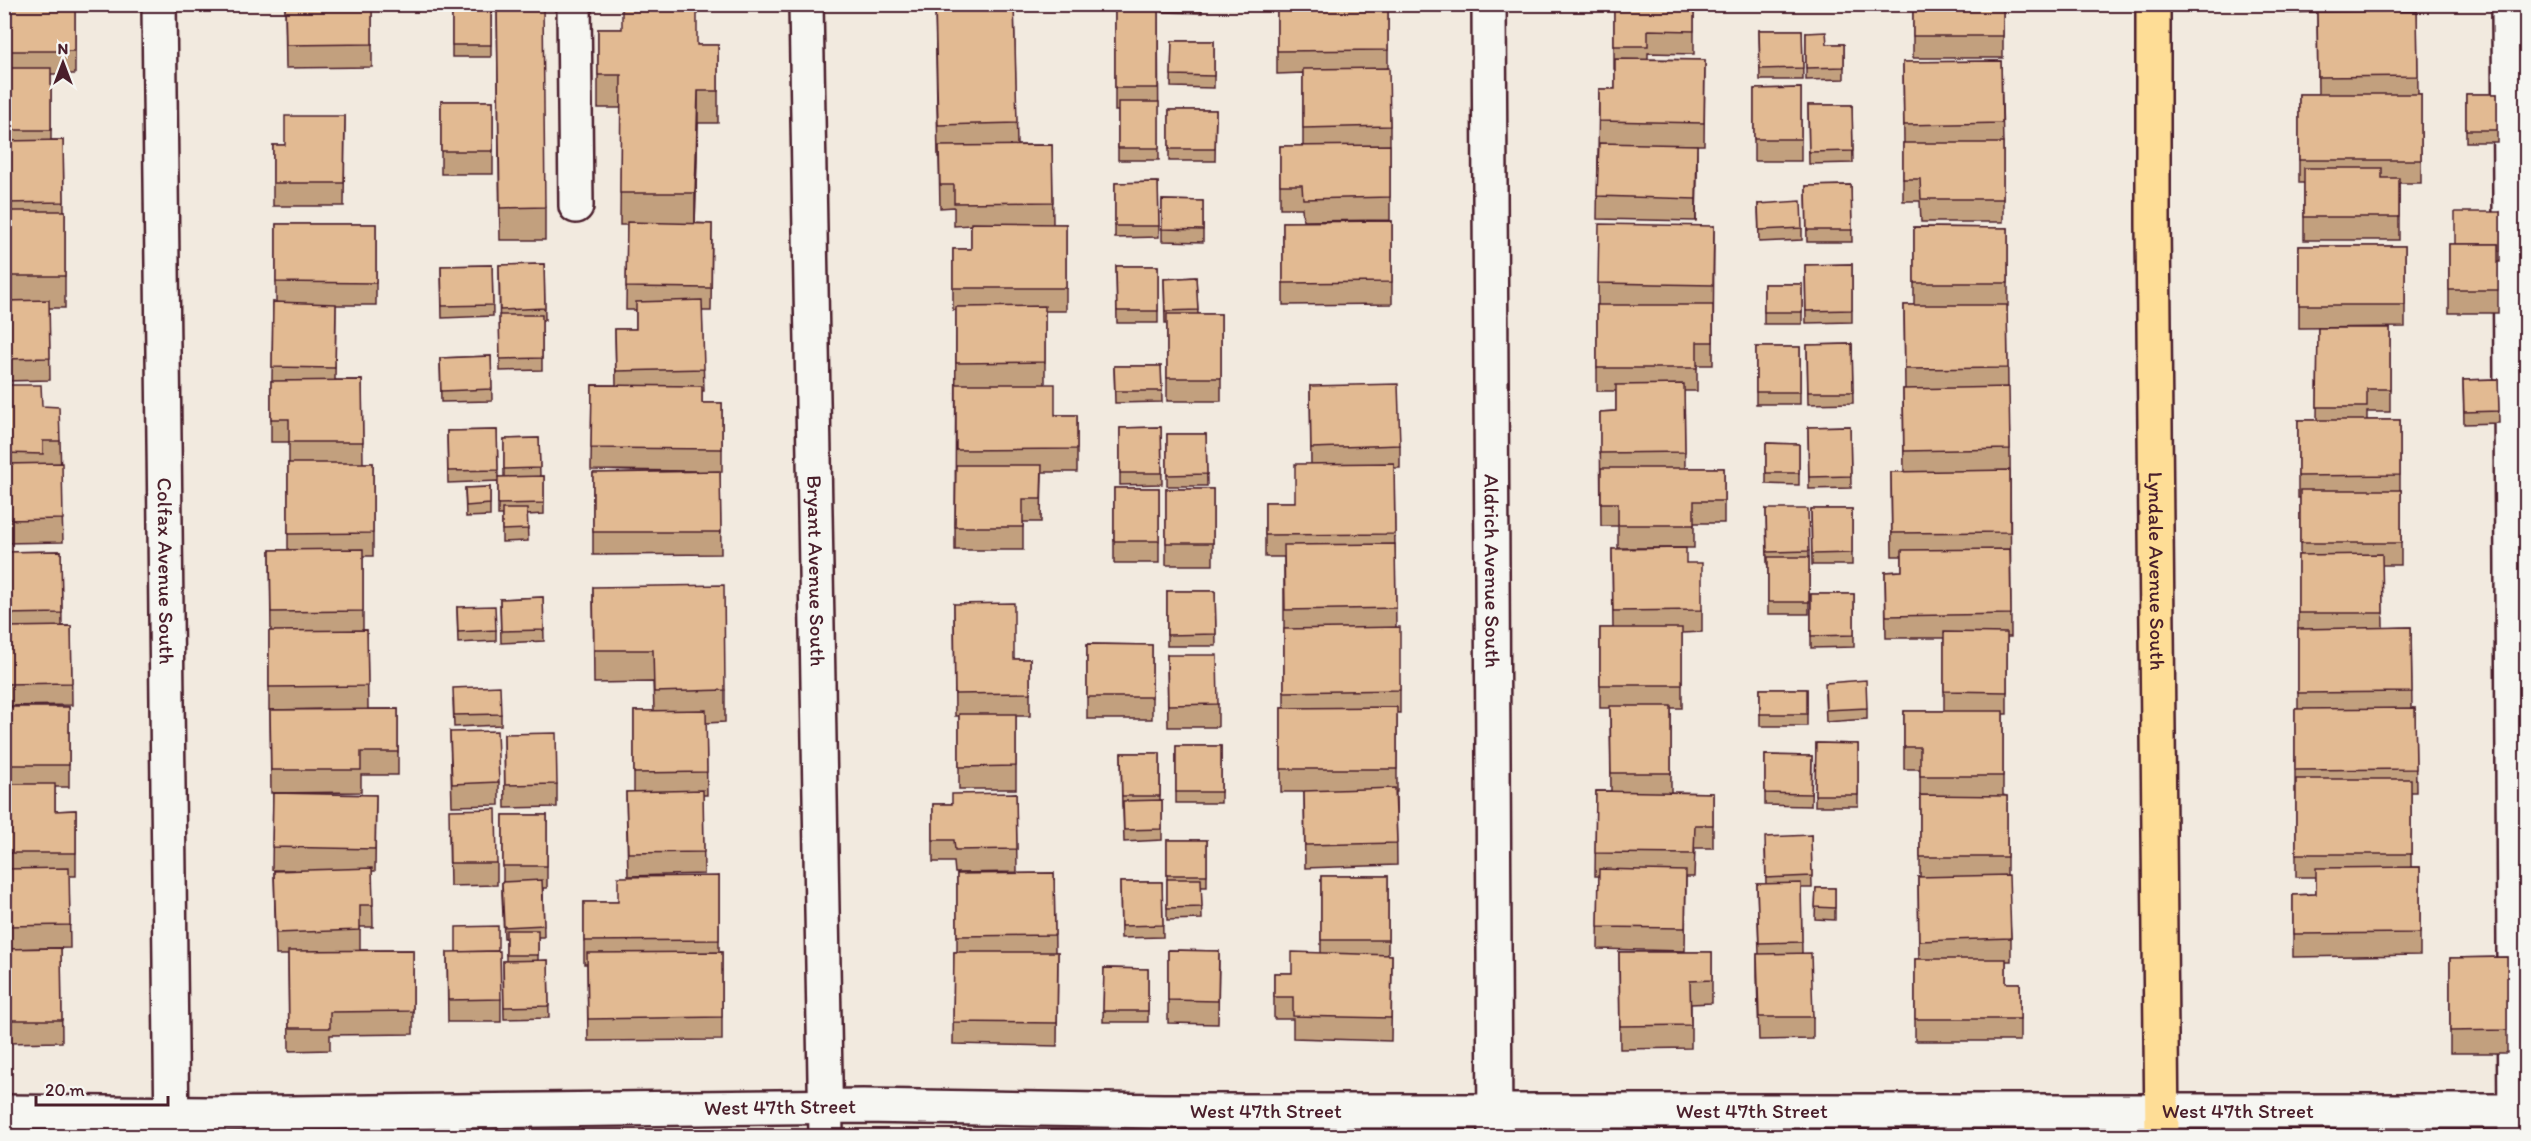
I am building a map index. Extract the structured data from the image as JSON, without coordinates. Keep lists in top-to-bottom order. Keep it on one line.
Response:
{"streets":{"main road":["Lyndale Avenue South"],"street":["Colfax Avenue South","Bryant Avenue South","Aldrich Avenue South","West 47th Street"]},"crossings":[["Colfax Avenue South","West 47th Street"],["Bryant Avenue South","West 47th Street"],["Aldrich Avenue South","West 47th Street"],["Lyndale Avenue South","West 47th Street"]],"scale_bar":"20 m","north":"top"}
